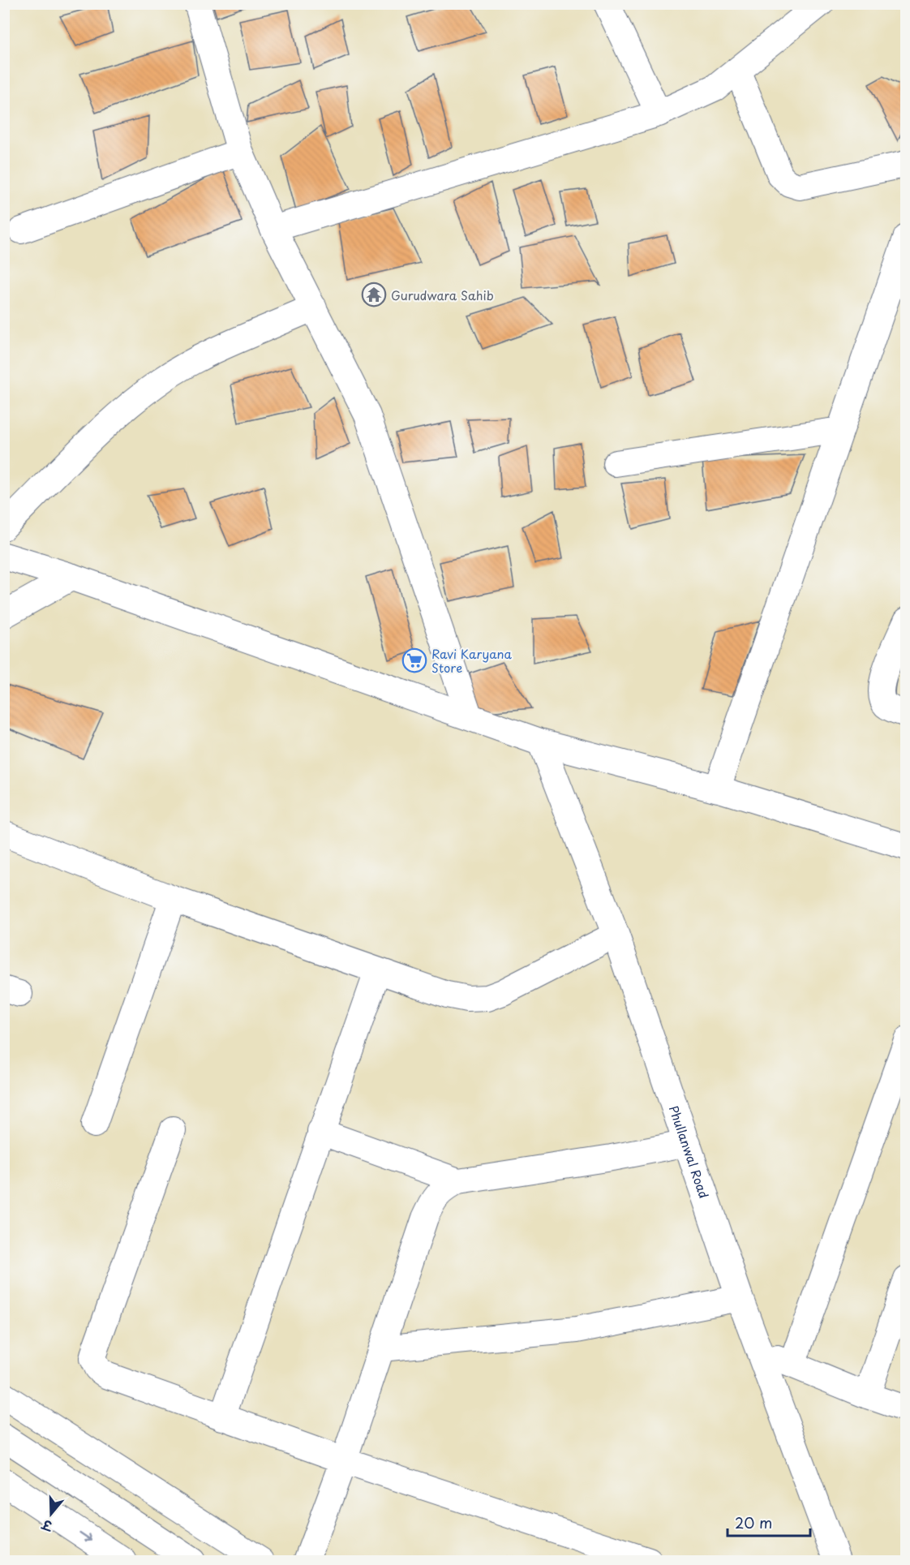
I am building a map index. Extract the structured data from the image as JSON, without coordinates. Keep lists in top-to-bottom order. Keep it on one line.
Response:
{"streets":{"street":["Phullanwal Road"]},"places":{"temple":["Gurudwara Sahib"],"supermarket":["Ravi Karyana Store"]},"scale_bar":"20 m","north":"bottom"}
